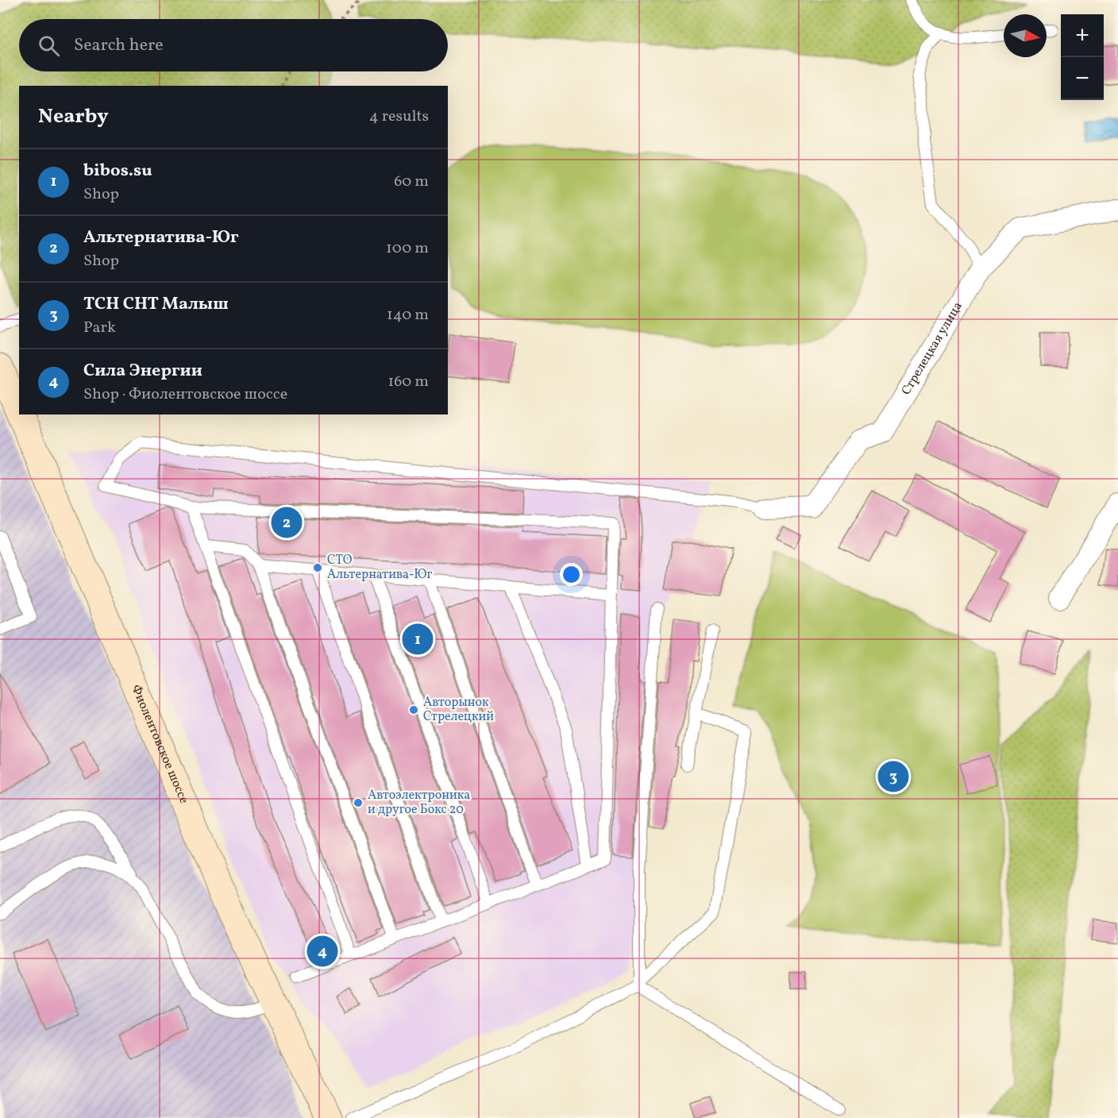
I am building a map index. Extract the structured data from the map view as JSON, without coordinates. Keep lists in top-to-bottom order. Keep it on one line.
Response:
{"streets":{"main road":["Фиолентовское шоссе"],"street":["Стрелецкая улица"]},"places":["СТО Альтернатива-Юг","Авторынок Стрелецкий","Автоэлектроника и другое Бокс 20"],"north":"right","page":{"map_buttons":["+","−"],"search":"Search here","heading":["Nearby","4 results"],"list":[{"mark":"1","name":"bibos.su","note":"Shop","value":"60 m"},{"mark":"2","name":"Альтернатива-Юг","note":"Shop","value":"100 m"},{"mark":"3","name":"ТСН СНТ Малыш","note":"Park","value":"140 m"},{"mark":"4","name":"Сила Энергии","note":"Shop · Фиолентовское шоссе","value":"160 m"}],"pins":["2","1","3","4"]}}
